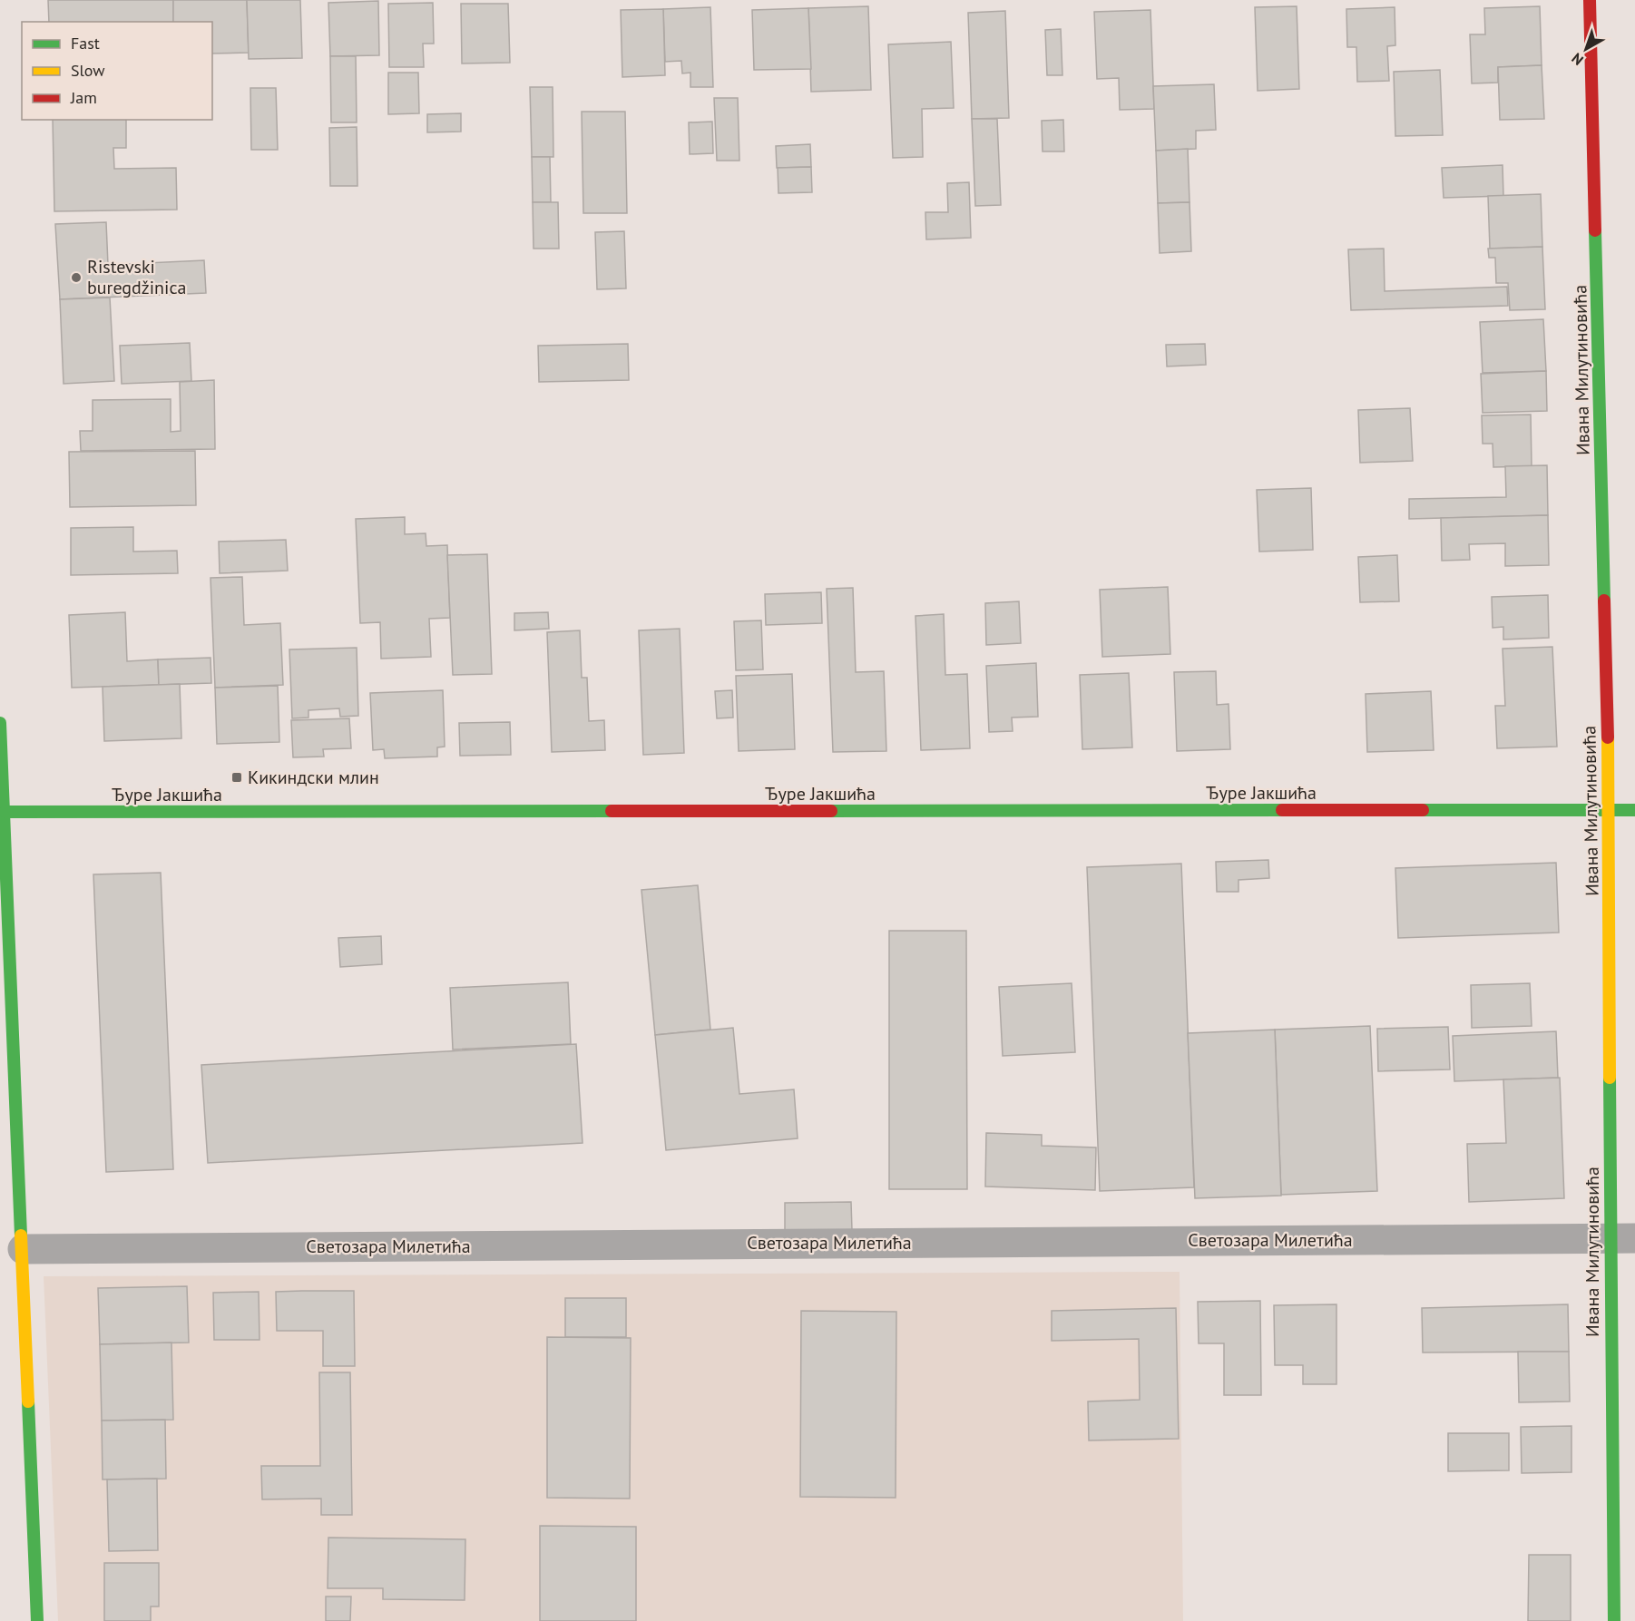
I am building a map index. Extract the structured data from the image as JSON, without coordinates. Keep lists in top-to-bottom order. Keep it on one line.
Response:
{"streets":{"main road":["Ивана Милутиновића","Ђуре Јакшића"],"street":["Светозара Милетића"]},"crossings":[["Ивана Милутиновића","Ђуре Јакшића"],["Ивана Милутиновића","Светозара Милетића"]],"places":{"other":["Ristevski buregdžinica"],"transit":["Кикиндски млин"]},"legend":["Fast","Slow","Jam"],"north":"bottom left"}
